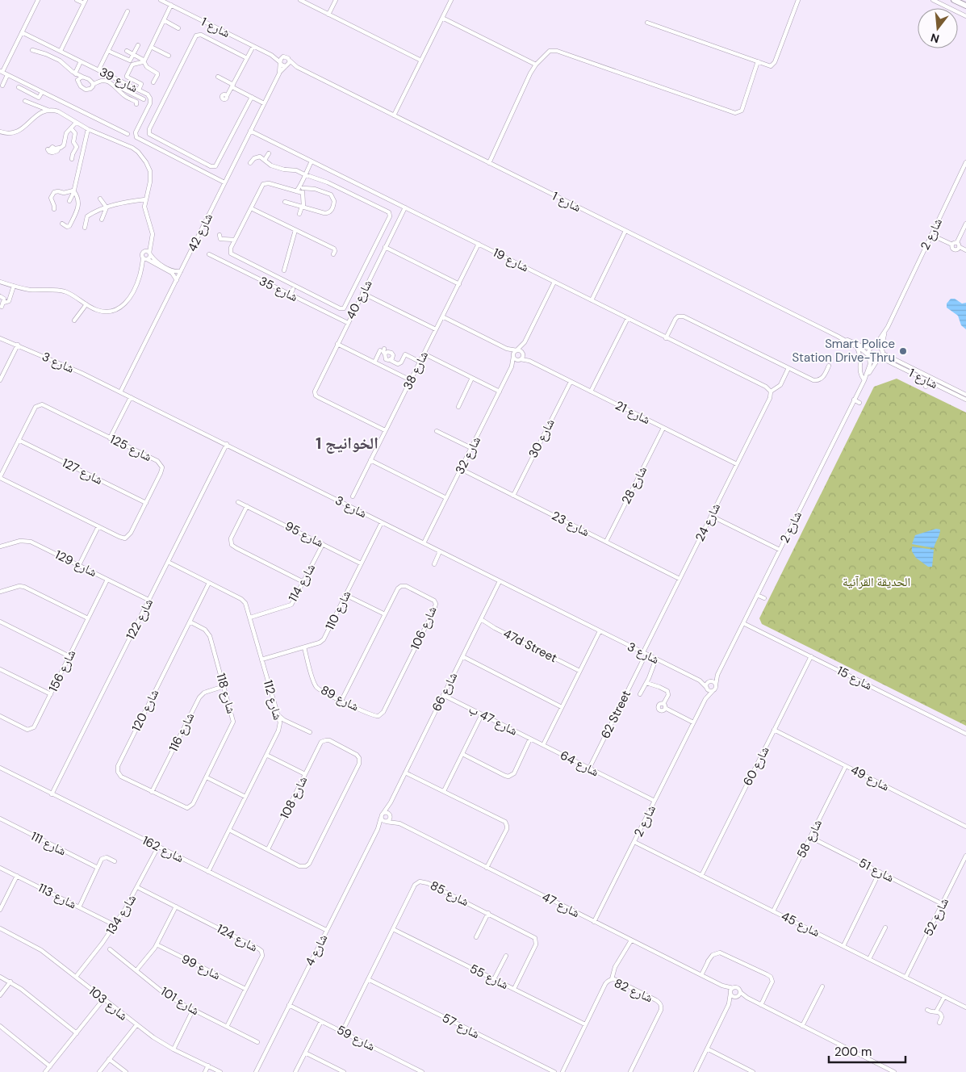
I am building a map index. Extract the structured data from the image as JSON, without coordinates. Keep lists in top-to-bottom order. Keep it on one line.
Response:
{"streets":{"street":["شارع 1","شارع 39","شارع 42","شارع 2","شارع 19","شارع 35","شارع 40","شارع 3","شارع 38","شارع 21","شارع 30","شارع 125","شارع 32","شارع 127","شارع 28","شارع 24","شارع 23","شارع 95","شارع 129","شارع 114","شارع 110","شارع 122","شارع 106","47d Street","شارع 156","شارع 15","شارع 66","شارع 118","شارع 89","شارع 112","شارع 120","62 Street","شارع 47 ب","شارع 116","شارع 64","شارع 60","شارع 49","شارع 108","شارع 58","شارع 111","شارع 162","شارع 51","شارع 85","شارع 113","شارع 47","شارع 134","شارع 52","شارع 45","شارع 124","شارع 4","شارع 99","شارع 55","شارع 82","شارع 101","شارع 103","شارع 57","شارع 59"]},"crossings":[["شارع 1","شارع 42"],["شارع 1","شارع 2"],["شارع 39","شارع 42"],["شارع 42","شارع 19"],["شارع 42","شارع 3"],["شارع 2","شارع 3"],["شارع 2","شارع 15"],["شارع 2","شارع 64"],["شارع 2","شارع 47"],["شارع 2","شارع 45"],["شارع 19","شارع 40"],["شارع 19","شارع 38"],["شارع 19","شارع 24"],["شارع 35","شارع 40"],["شارع 40","شارع 38"],["شارع 3","شارع 32"],["شارع 3","شارع 24"],["شارع 3","شارع 110"],["شارع 3","شارع 122"],["شارع 3","شارع 66"],["شارع 21","شارع 30"],["شارع 21","شارع 32"],["شارع 21","شارع 28"],["شارع 21","شارع 24"],["شارع 30","شارع 23"],["شارع 125","شارع 127"],["شارع 32","شارع 23"],["شارع 28","شارع 23"],["شارع 24","شارع 23"],["شارع 95","شارع 114"],["شارع 95","شارع 110"],["شارع 129","شارع 122"],["شارع 129","شارع 156"],["شارع 114","شارع 112"],["شارع 110","شارع 89"],["شارع 110","شارع 112"],["شارع 122","شارع 112"],["شارع 122","شارع 162"],["شارع 106","شارع 89"],["47d Street","شارع 66"],["شارع 15","شارع 60"],["شارع 66","شارع 47 ب"],["شارع 66","شارع 47"],["شارع 66","شارع 4"],["شارع 118","شارع 120"],["شارع 118","شارع 116"],["شارع 112","شارع 120"],["شارع 112","شارع 162"],["شارع 120","شارع 116"],["62 Street","شارع 64"],["شارع 47 ب","شارع 64"],["شارع 60","شارع 49"],["شارع 60","شارع 45"],["شارع 49","شارع 58"],["شارع 58","شارع 51"],["شارع 58","شارع 45"],["شارع 162","شارع 134"],["شارع 162","شارع 4"],["شارع 51","شارع 52"],["شارع 85","شارع 55"],["شارع 85","شارع 57"],["شارع 85","شارع 59"],["شارع 113","شارع 134"],["شارع 47","شارع 4"],["شارع 134","شارع 124"],["شارع 134","شارع 103"],["شارع 52","شارع 45"],["شارع 124","شارع 99"],["شارع 124","شارع 101"],["شارع 4","شارع 59"],["شارع 55","شارع 82"]],"districts":["الخوانيج 1"],"parks":["الحديقة القرآنية"],"places":["Smart Police Station Drive-Thru"],"scale_bar":"200 m","north":"bottom"}
